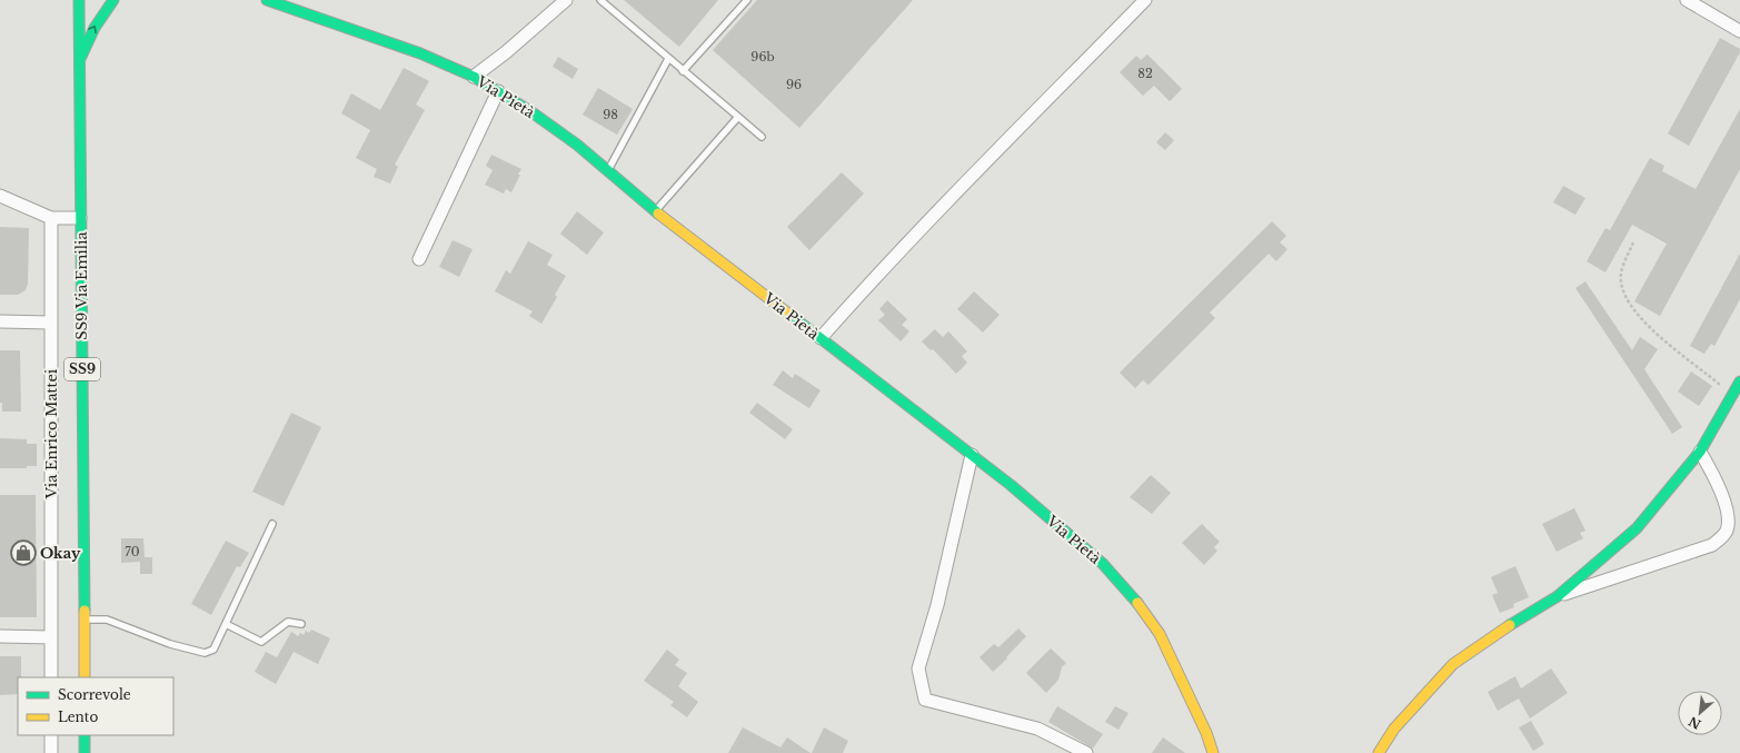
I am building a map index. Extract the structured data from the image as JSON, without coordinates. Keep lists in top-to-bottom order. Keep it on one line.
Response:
{"streets":{"street":["Via Pietà","SS9 Via Emilia","SS9","Via Enrico Mattei"]},"places":{"shop":["Okay"]},"house_numbers":["96b","82","96","98","70"],"legend":["Scorrevole","Lento"],"north":"bottom left"}
